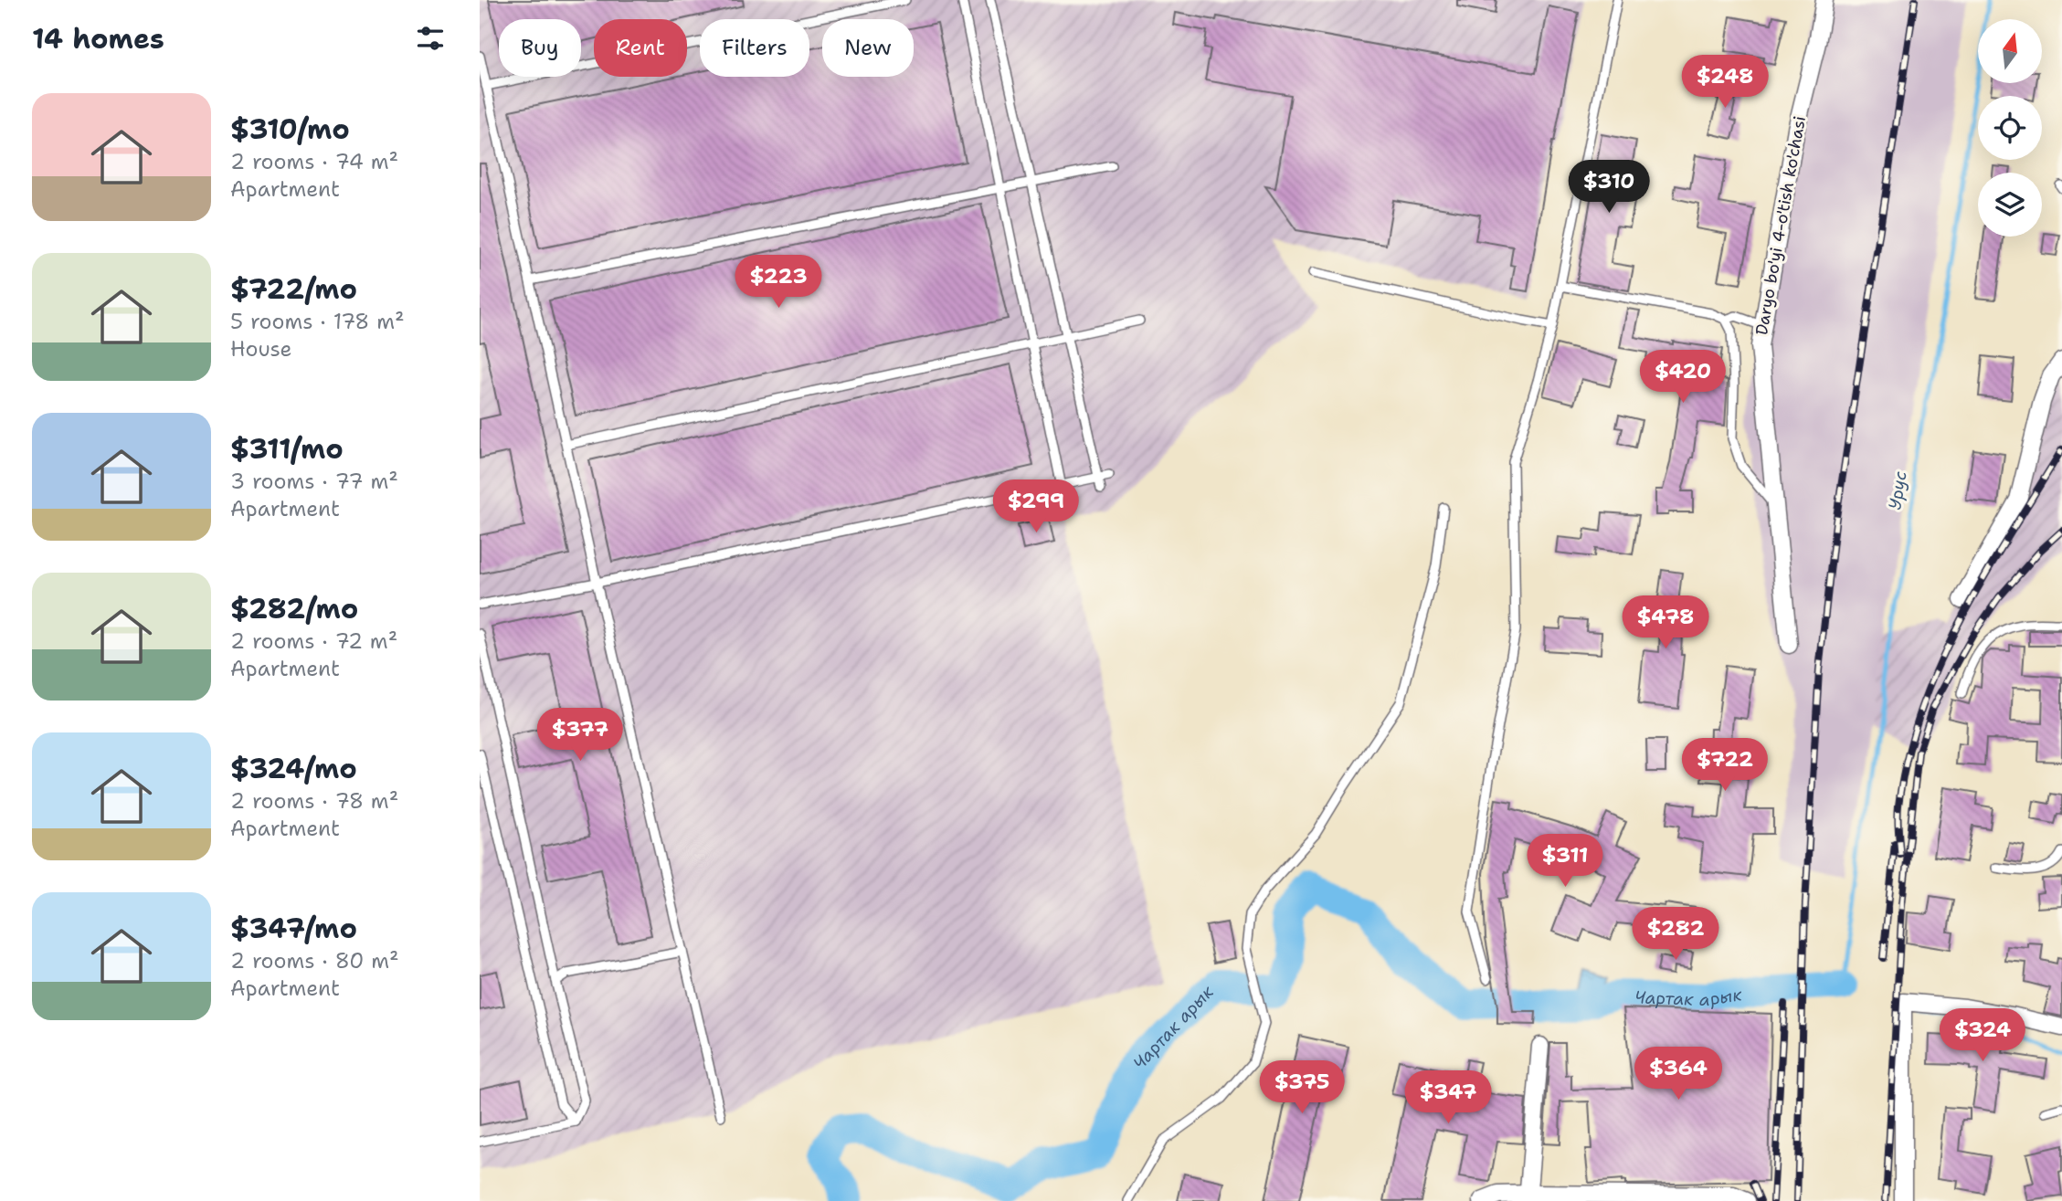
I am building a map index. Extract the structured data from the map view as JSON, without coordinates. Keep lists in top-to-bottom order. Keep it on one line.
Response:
{"streets":{"street":["Daryo bo'yi 4-o'tish ko'chasi"]},"water":["Урус","Чартак арык"],"north":"top","page":{"heading":"14 homes","chip":["Buy","Rent","Filters","New"],"price":["$248","$310","$223","$420","$299","$478","$377","$722","$311","$282","$324","$364","$375","$347"],"list":[{"name":"$310/mo","note":"2 rooms · 74 m² · Apartment"},{"name":"$722/mo","note":"5 rooms · 178 m² · House"},{"name":"$311/mo","note":"3 rooms · 77 m² · Apartment"},{"name":"$282/mo","note":"2 rooms · 72 m² · Apartment"},{"name":"$324/mo","note":"2 rooms · 78 m² · Apartment"},{"name":"$347/mo","note":"2 rooms · 80 m² · Apartment"}]}}
